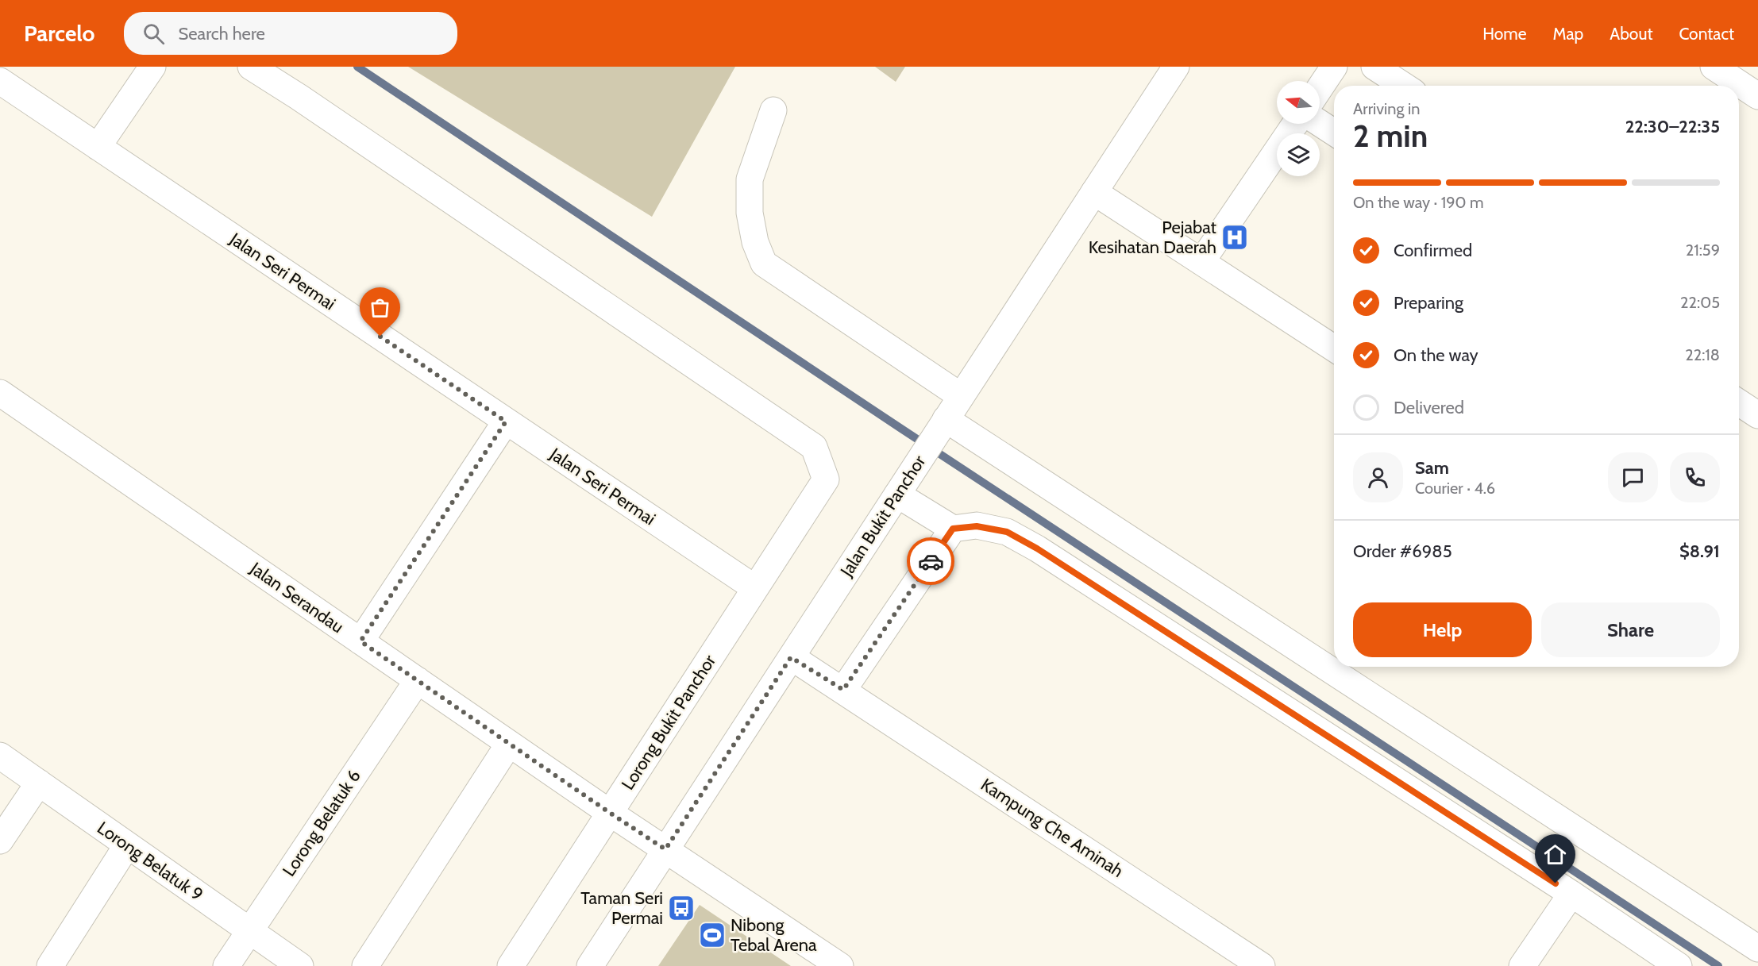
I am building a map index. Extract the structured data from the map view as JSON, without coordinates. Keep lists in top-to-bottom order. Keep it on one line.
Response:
{"streets":{"street":["Jalan Seri Permai","Jalan Bukit Panchor","Jalan Serandau","Lorong Bukit Panchor","Lorong Belatuk 6","Kampung Che Aminah","Lorong Belatuk 9"]},"crossings":[["Jalan Seri Permai","Lorong Bukit Panchor"],["Jalan Bukit Panchor","Jalan Serandau"],["Jalan Bukit Panchor","Kampung Che Aminah"],["Jalan Serandau","Lorong Bukit Panchor"],["Jalan Serandau","Lorong Belatuk 6"],["Lorong Belatuk 6","Lorong Belatuk 9"]],"places":{"hospital":["Pejabat Kesihatan Daerah"],"bus stop":["Taman Seri Permai"],"sports":["Nibong Tebal Arena"]},"north":"left","page":{"header":"Parcelo","search":"Search here","nav":["Home","Map","About","Contact"],"heading":["2 min","Arriving in","22:30–22:35"],"panel":["Sam","Courier · 4.6","Order #6985","$8.91"],"bar":"On the way · 190 m","list":[["Confirmed","21:59"],["Preparing","22:05"],["On the way","22:18"],"Delivered"],"buttons":["Help","Share"]}}
